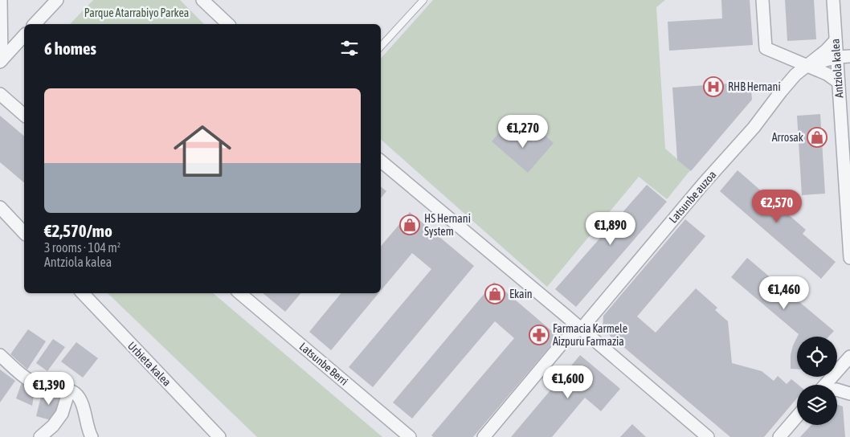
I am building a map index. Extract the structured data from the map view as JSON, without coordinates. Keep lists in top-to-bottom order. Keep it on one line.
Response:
{"streets":{"street":["Antziola kalea","Latsunbe auzoa","Urbieta kalea","Latsunbe Berri"]},"crossings":[["Antziola kalea","Latsunbe auzoa"]],"parks":["Parque Atarrabiyo Parkea"],"places":{"hospital":["RHB Hernani"],"shop":["Arrosak","HS Hernani System","Ekain"],"pharmacy":["Farmacia Karmele Aizpuru Farmazia"]},"page":{"heading":"6 homes","list":[{"name":"€2,570/mo","note":"3 rooms · 104 m² · Antziola kalea"}],"price":["€1,270","€2,570","€1,890","€1,460","€1,600","€1,390"]}}
